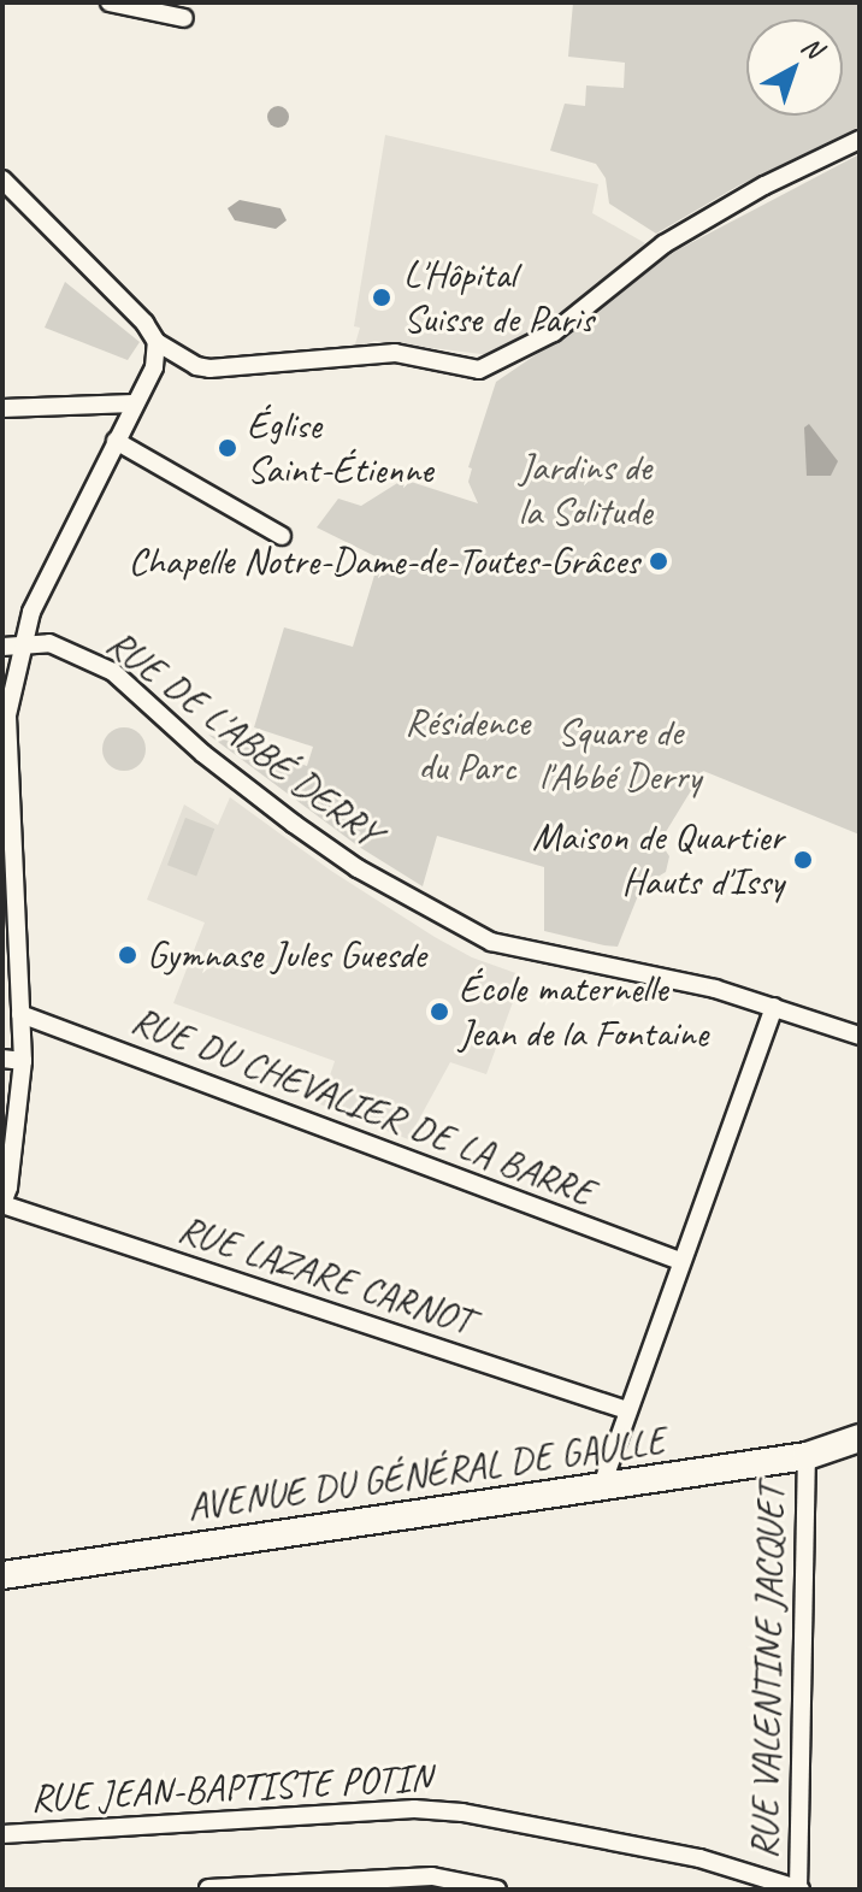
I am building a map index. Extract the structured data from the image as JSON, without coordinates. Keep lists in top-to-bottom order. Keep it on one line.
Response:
{"streets":{"main road":["AVENUE DU GÉNÉRAL DE GAULLE"],"street":["RUE DE L'ABBÉ DERRY","RUE DU CHEVALIER DE LA BARRE","RUE LAZARE CARNOT","RUE VALENTINE JACQUET","RUE JEAN-BAPTISTE POTIN"]},"crossings":[["AVENUE DU GÉNÉRAL DE GAULLE","RUE VALENTINE JACQUET"],["RUE VALENTINE JACQUET","RUE JEAN-BAPTISTE POTIN"]],"parks":["Jardins de la Solitude","Résidence du Parc","Square de l'Abbé Derry"],"places":["L'Hôpital Suisse de Paris","Église Saint-Étienne","Chapelle Notre-Dame-de-Toutes-Grâces","Maison de Quartier Hauts d'Issy","Gymnase Jules Guesde","École maternelle Jean de la Fontaine"],"north":"top right"}
